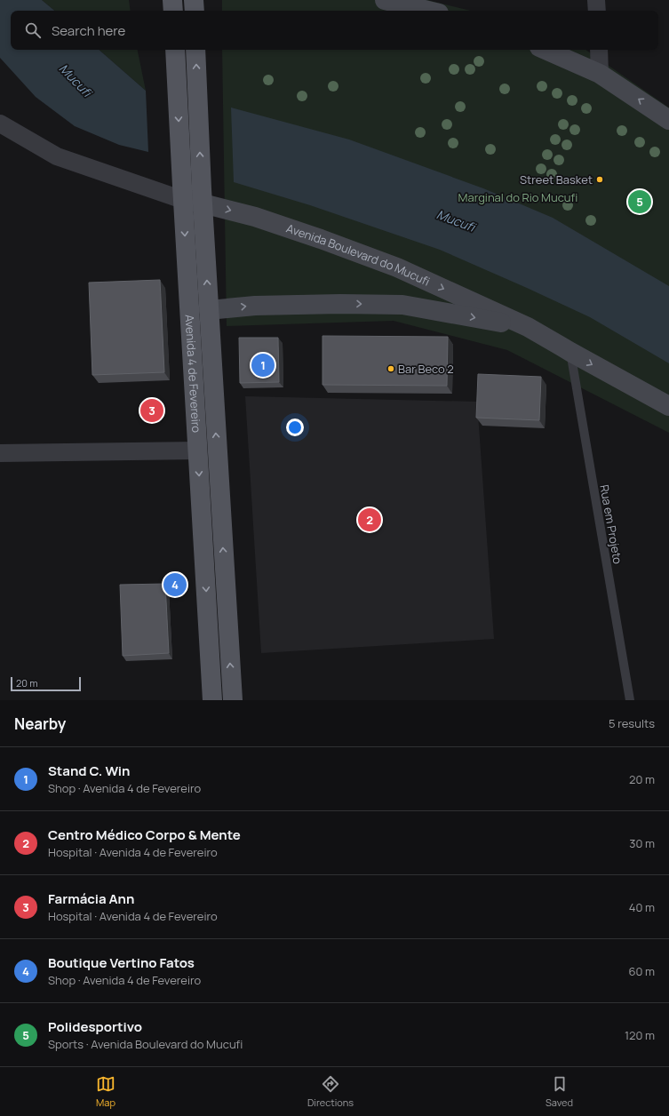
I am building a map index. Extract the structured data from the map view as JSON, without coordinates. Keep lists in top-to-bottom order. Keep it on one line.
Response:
{"streets":{"main road":["Avenida 4 de Fevereiro"],"street":["Avenida Boulevard do Mucufi"],"lane":["Rua em Projeto"]},"crossings":[["Avenida Boulevard do Mucufi","Avenida 4 de Fevereiro"],["Avenida Boulevard do Mucufi","Rua em Projeto"]],"one_way":["Avenida Boulevard do Mucufi"],"water":["Mucufi"],"parks":["Marginal do Rio Mucufi"],"places":["Street Basket","Bar Beco 2"],"scale_bar":"20 m","page":{"search":"Search here","pins":["5","1","3","2","4"],"scale":"20 m","heading":["Nearby","5 results"],"list":[{"mark":"1","name":"Stand C. Win","note":"Shop · Avenida 4 de Fevereiro","value":"20 m"},{"mark":"2","name":"Centro Médico Corpo & Mente","note":"Hospital · Avenida 4 de Fevereiro","value":"30 m"},{"mark":"3","name":"Farmácia Ann","note":"Hospital · Avenida 4 de Fevereiro","value":"40 m"},{"mark":"4","name":"Boutique Vertino Fatos","note":"Shop · Avenida 4 de Fevereiro","value":"60 m"},{"mark":"5","name":"Polidesportivo","note":"Sports · Avenida Boulevard do Mucufi","value":"120 m"}],"nav":["Map","Directions","Saved"]}}
